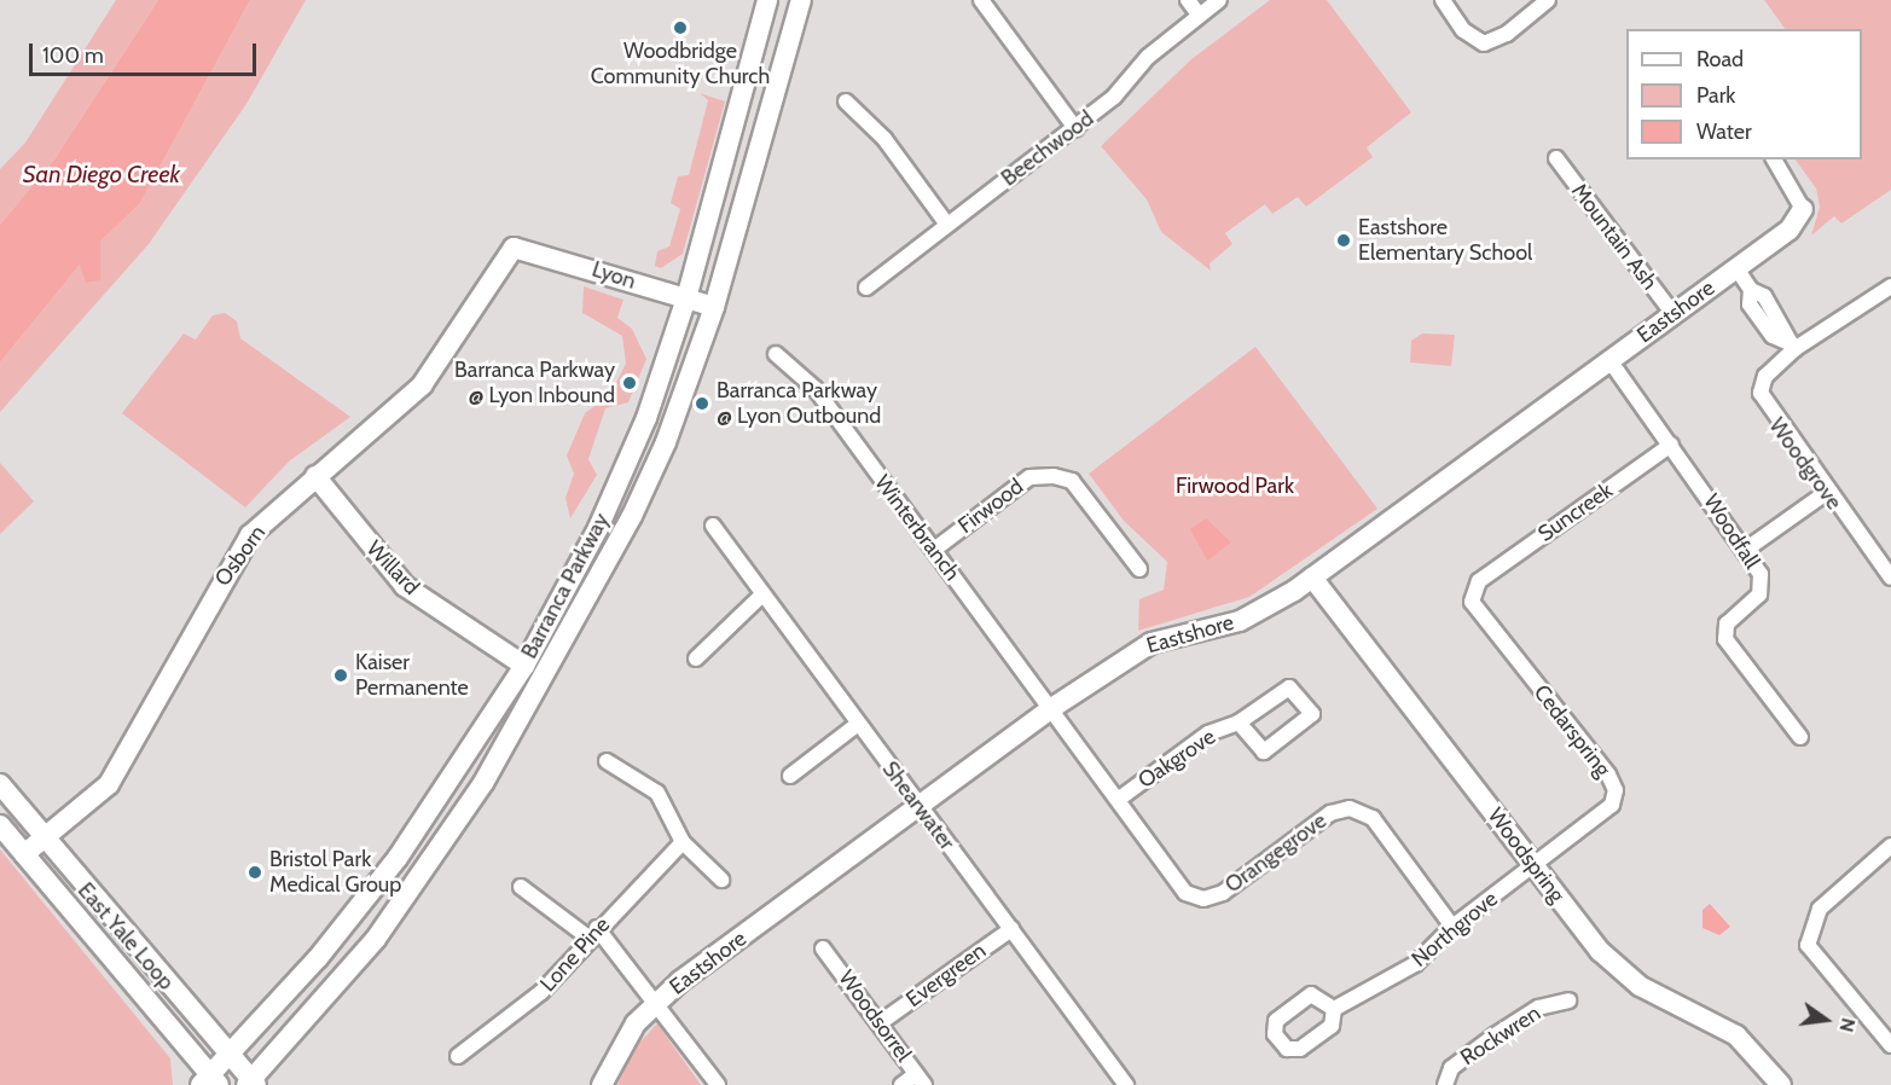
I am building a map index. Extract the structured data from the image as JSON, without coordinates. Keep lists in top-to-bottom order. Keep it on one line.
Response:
{"streets":{"street":["Beechwood","Mountain Ash","Lyon","Eastshore","Woodgrove","Firwood","Suncreek","Winterbranch","Woodfall","Osborn","Willard","Barranca Parkway","Cedarspring","Oakgrove","Shearwater","Orangegrove","Woodspring","Northgrove","East Yale Loop","Lone Pine","Evergreen","Woodsorrel","Rockwren"]},"crossings":[["Mountain Ash","Eastshore"],["Lyon","Osborn"],["Lyon","Barranca Parkway"],["Eastshore","Winterbranch"],["Eastshore","Woodfall"],["Eastshore","Shearwater"],["Eastshore","Orangegrove"],["Eastshore","Woodspring"],["Firwood","Winterbranch"],["Suncreek","Woodfall"],["Suncreek","Cedarspring"],["Winterbranch","Orangegrove"],["Osborn","Willard"],["Osborn","East Yale Loop"],["Willard","Barranca Parkway"],["Barranca Parkway","East Yale Loop"],["Cedarspring","Woodspring"],["Cedarspring","Northgrove"],["Oakgrove","Orangegrove"],["Shearwater","Evergreen"],["Orangegrove","Northgrove"],["Woodspring","Northgrove"],["Evergreen","Woodsorrel"]],"water":["San Diego Creek"],"parks":["Firwood Park"],"places":["Woodbridge Community Church","Eastshore Elementary School","Barranca Parkway @ Lyon Inbound","Barranca Parkway @ Lyon Outbound","Kaiser Permanente","Bristol Park Medical Group"],"legend":["Road","Park","Water"],"scale_bar":"100 m","north":"right"}
